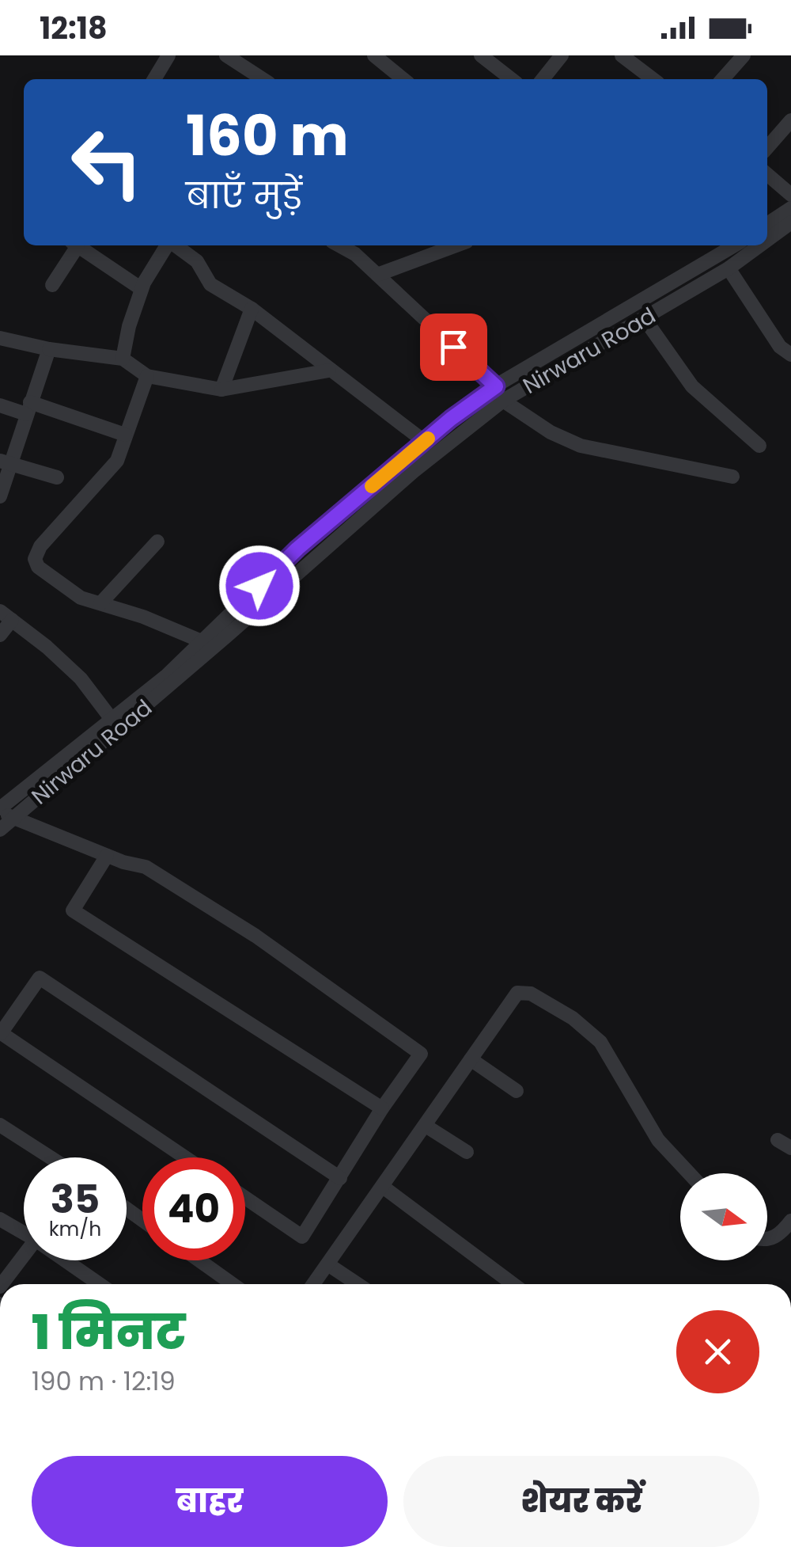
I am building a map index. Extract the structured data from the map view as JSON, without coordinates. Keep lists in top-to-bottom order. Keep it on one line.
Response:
{"streets":{"street":["Nirwaru Road"]},"north":"right","page":{"status":"12:18","turn":["160 m","बाएँ मुड़ें"],"speed":"35 km/h","limit":"40","heading":["1 मिनट","190 m · 12:19"],"buttons":["बाहर","शेयर करें"]}}
